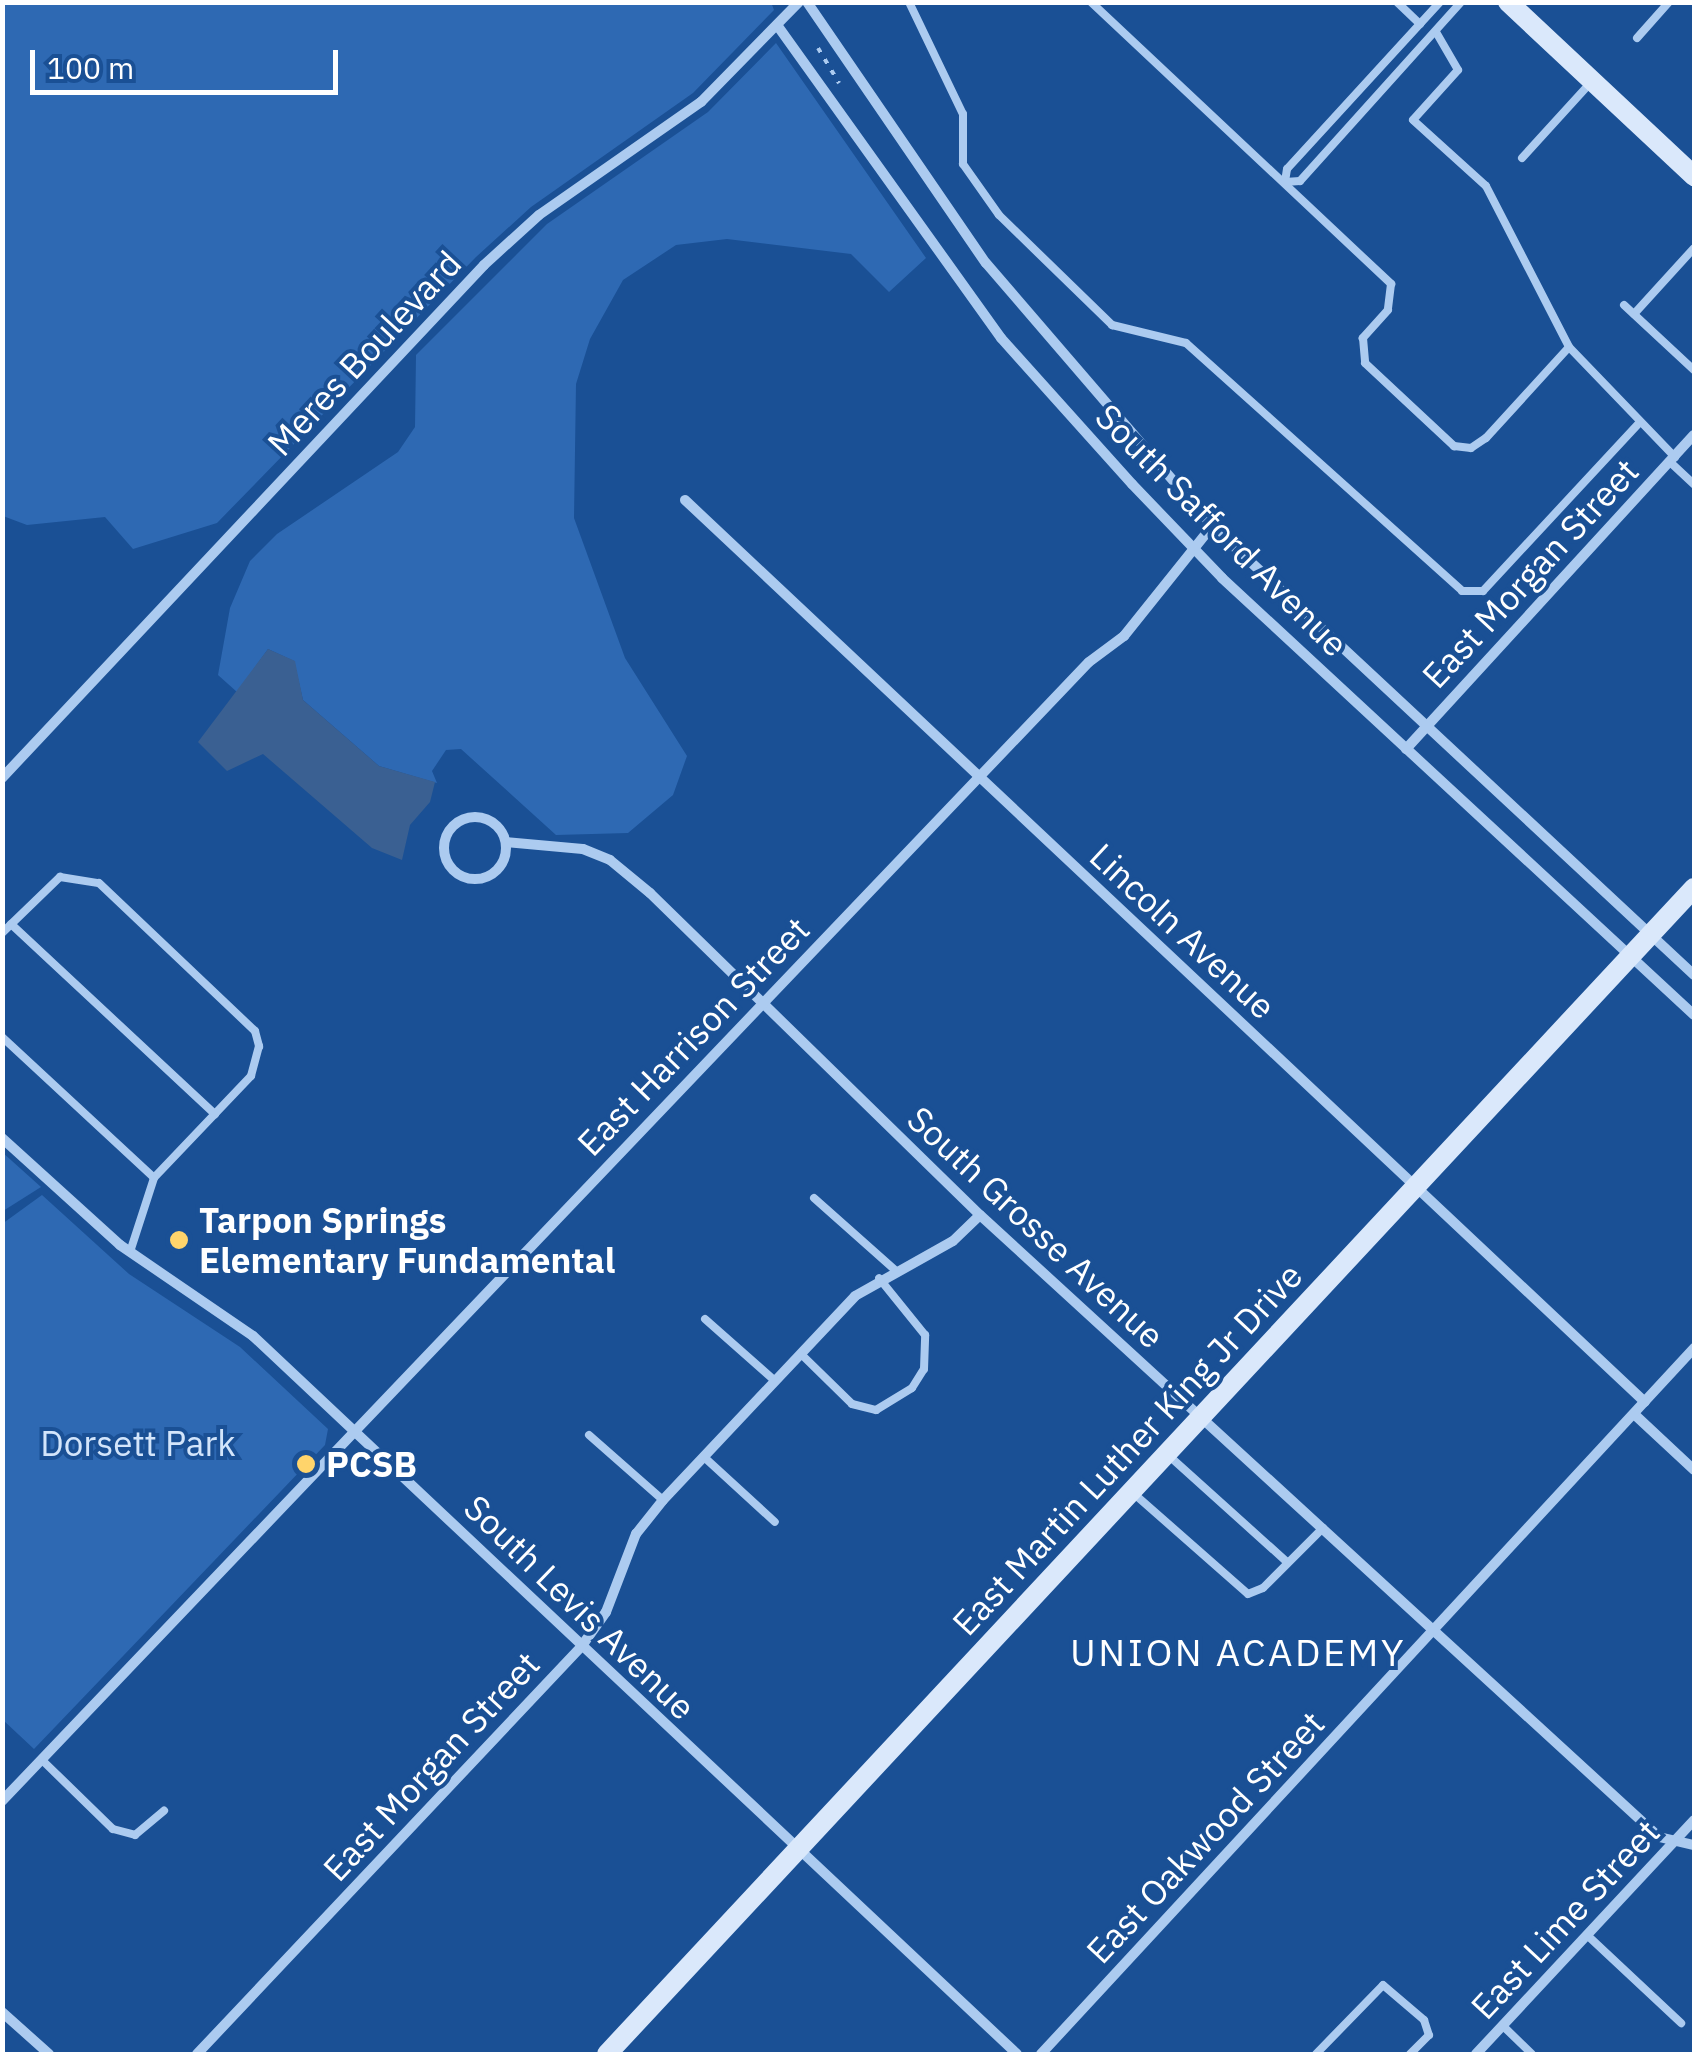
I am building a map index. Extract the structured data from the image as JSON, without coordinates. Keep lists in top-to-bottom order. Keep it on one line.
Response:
{"streets":{"street":["Meres Boulevard","South Safford Avenue","East Morgan Street","Lincoln Avenue","East Harrison Street","South Grosse Avenue","East Martin Luther King Jr Drive","South Levis Avenue","East Oakwood Street","East Lime Street"]},"crossings":[["Meres Boulevard","South Safford Avenue"],["South Safford Avenue","East Morgan Street"],["South Safford Avenue","East Harrison Street"],["South Safford Avenue","East Martin Luther King Jr Drive"],["East Morgan Street","South Grosse Avenue"],["East Morgan Street","South Levis Avenue"],["Lincoln Avenue","East Harrison Street"],["Lincoln Avenue","East Martin Luther King Jr Drive"],["Lincoln Avenue","East Oakwood Street"],["East Harrison Street","South Grosse Avenue"],["East Harrison Street","South Levis Avenue"],["South Grosse Avenue","East Martin Luther King Jr Drive"],["South Grosse Avenue","East Oakwood Street"],["South Grosse Avenue","East Lime Street"],["East Martin Luther King Jr Drive","South Levis Avenue"]],"districts":["UNION ACADEMY"],"parks":["Dorsett Park"],"places":["Tarpon Springs Elementary Fundamental","PCSB"],"scale_bar":"100 m"}
